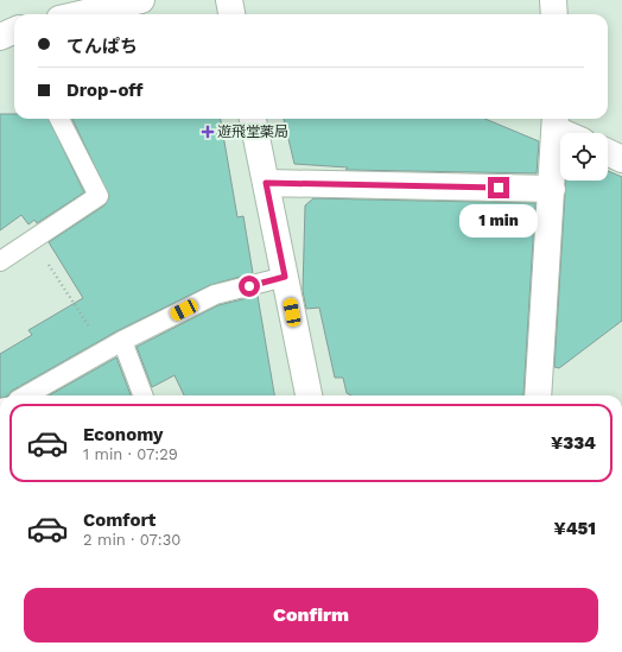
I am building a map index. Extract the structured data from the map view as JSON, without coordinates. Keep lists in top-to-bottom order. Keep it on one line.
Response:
{"places":{"health":["遊飛堂薬局"]},"page":{"banner":["てんぱち","Drop-off"],"bubble":"1 min","list":[{"name":"Economy","note":"1 min · 07:29","value":"¥334"},{"name":"Comfort","note":"2 min · 07:30","value":"¥451"}],"buttons":"Confirm"}}
